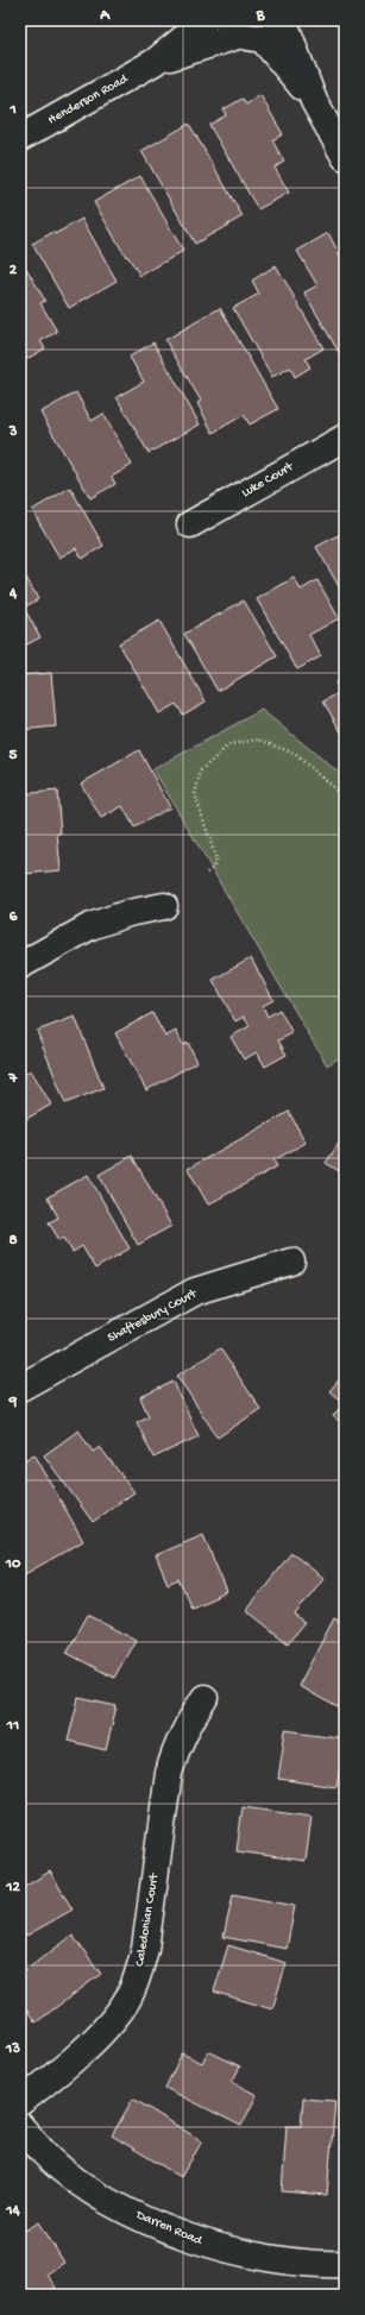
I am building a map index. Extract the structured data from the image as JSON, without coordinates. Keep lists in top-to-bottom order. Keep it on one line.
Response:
{"streets":{"street":["Henderson Road","Luke Court","Shaftesbury Court","Caledonian Court","Darren Road"]},"grid":{"columns":["A","B"],"rows":["1","2","3","4","5","6","7","8","9","10","11","12","13","14"]}}
